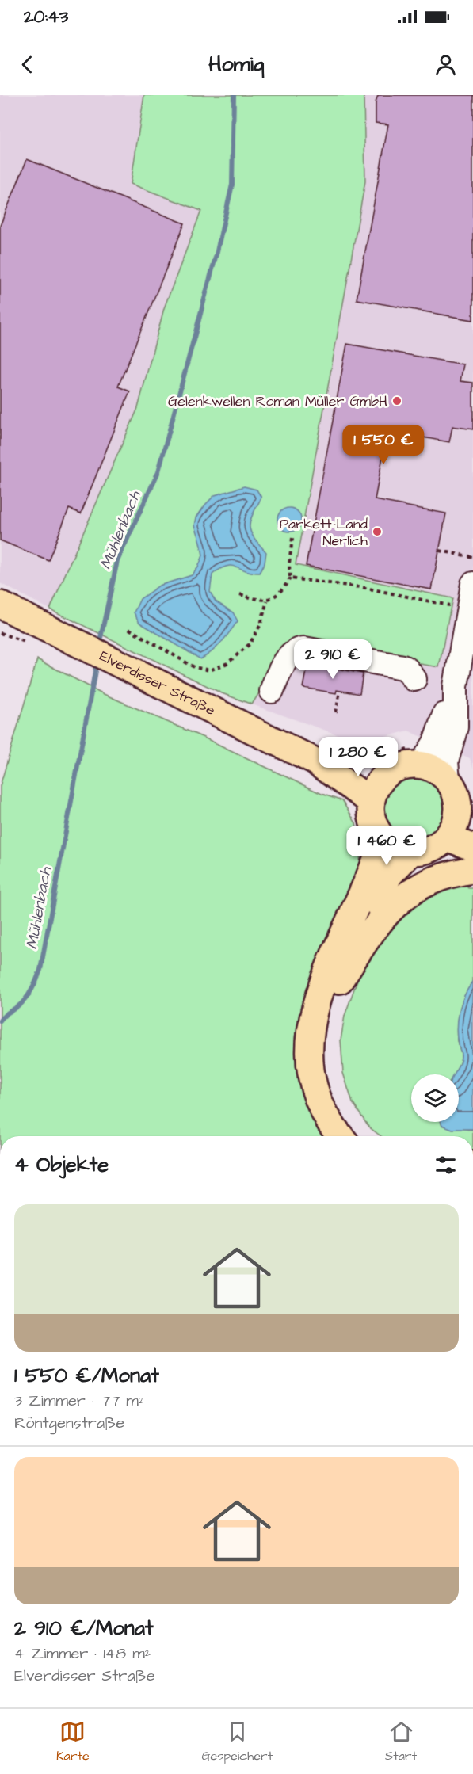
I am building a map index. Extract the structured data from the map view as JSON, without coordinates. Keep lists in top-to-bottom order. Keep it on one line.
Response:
{"streets":{"main road":["Elverdisser Straße"]},"water":["Mühlenbach"],"places":["Gelenkwellen Roman Müller GmbH","Parkett-Land Nerlich"],"page":{"status":"20:43","header":"Homiq","price":["1 550 €","2 910 €","1 280 €","1 460 €"],"heading":"4 Objekte","list":[{"name":"1 550 €/Monat","note":"3 Zimmer · 77 m² · Röntgenstraße"},{"name":"2 910 €/Monat","note":"4 Zimmer · 148 m² · Elverdisser Straße"}],"tabs":["Karte","Gespeichert","Start"]}}
